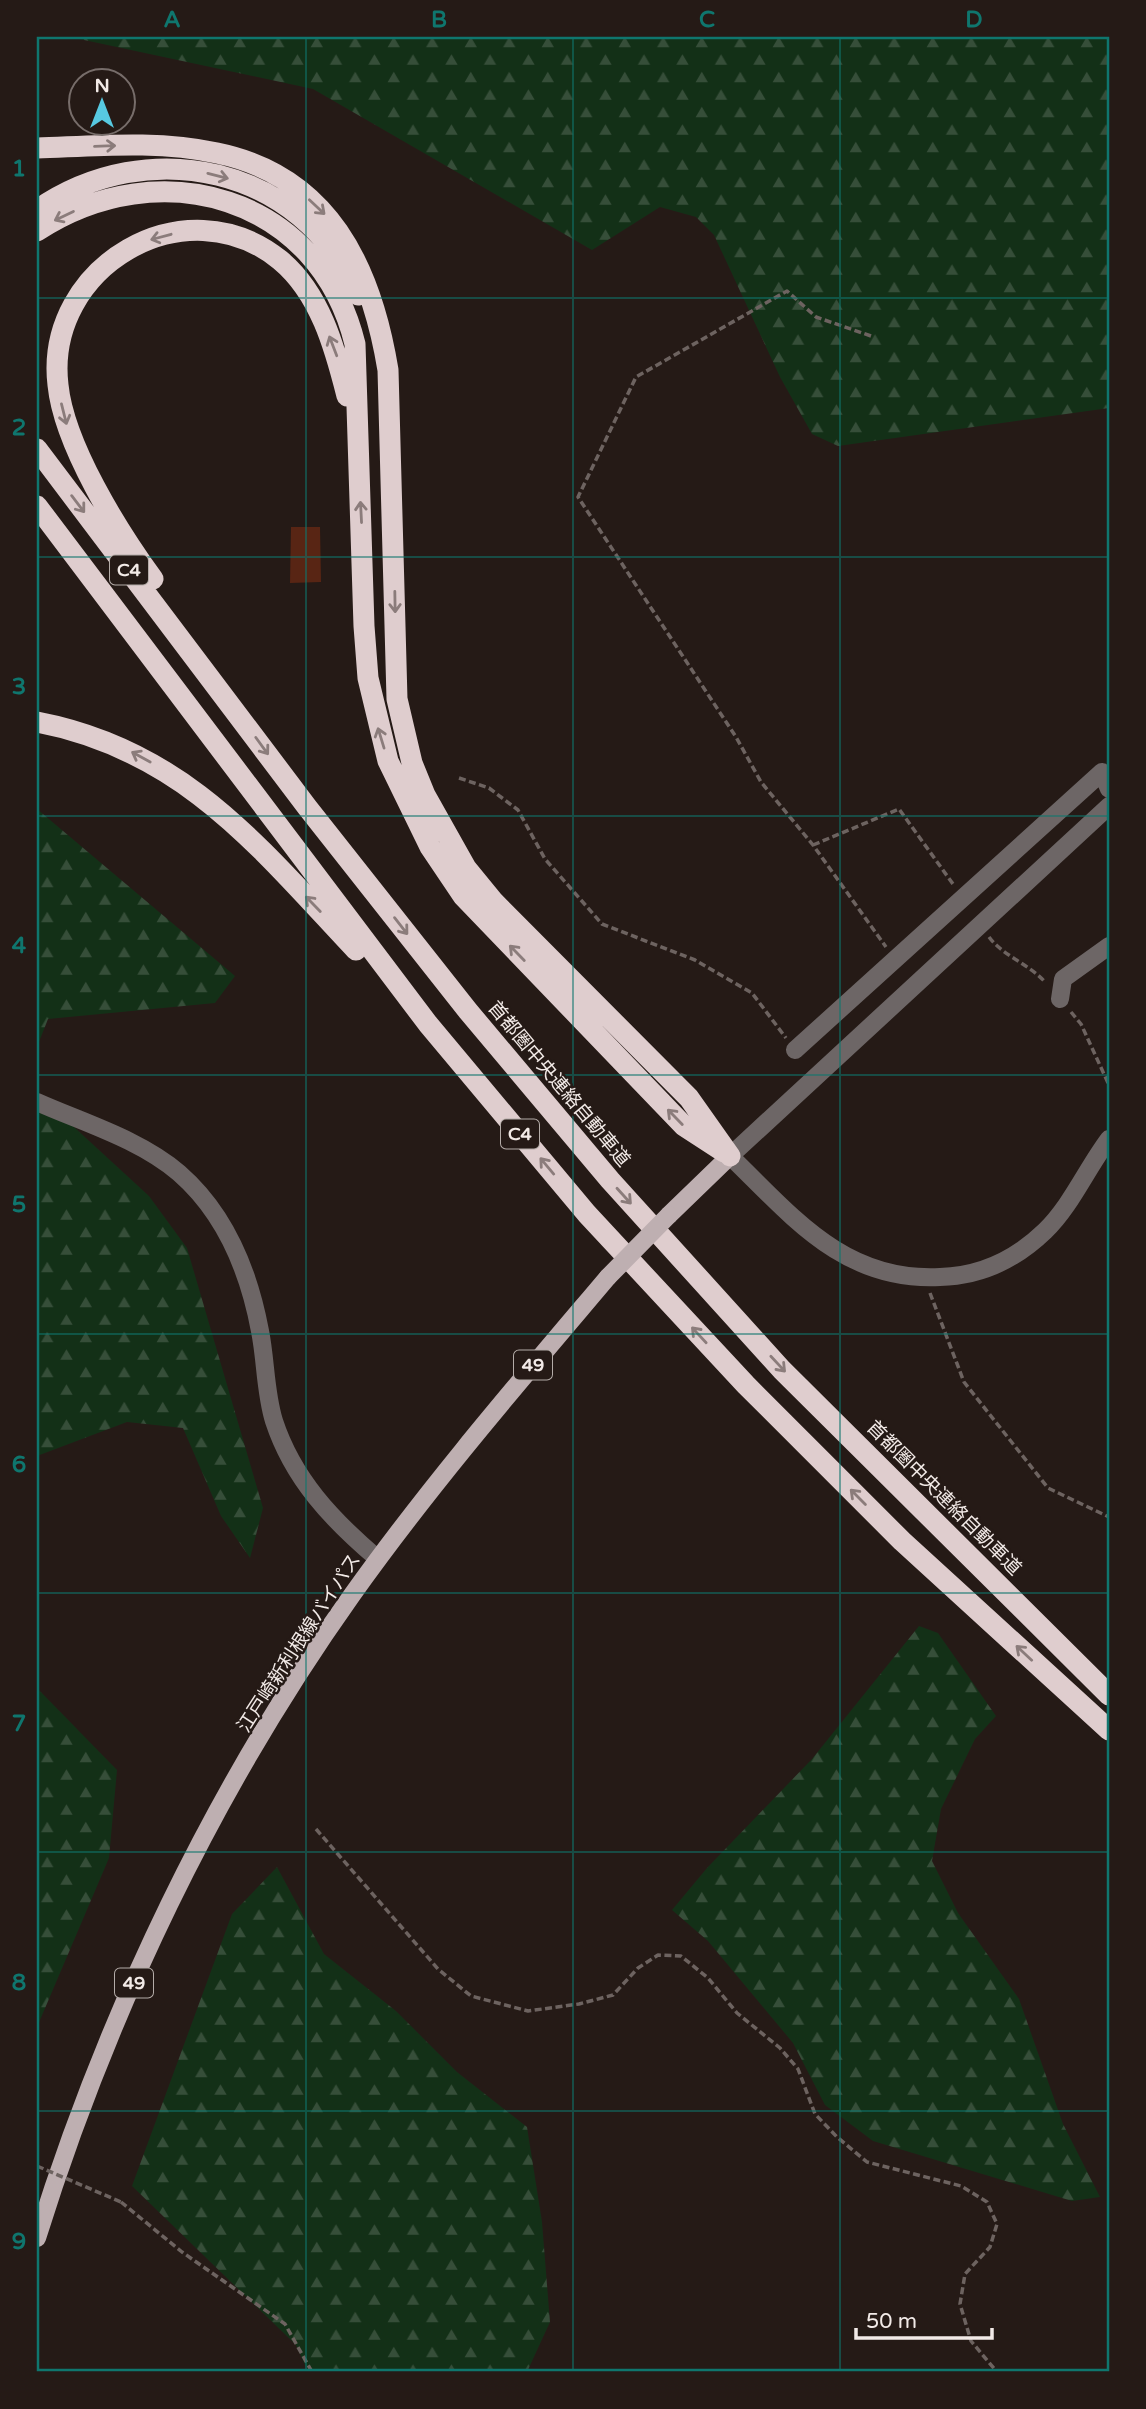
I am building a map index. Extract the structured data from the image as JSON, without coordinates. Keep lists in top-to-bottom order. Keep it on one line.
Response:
{"streets":{"highway":["C4","首都圏中央連絡自動車道"],"main road":["49","江戸崎新利根線バイパス"]},"scale_bar":"50 m","north":"top","grid":{"columns":["A","B","C","D"],"rows":["1","2","3","4","5","6","7","8","9"]}}
